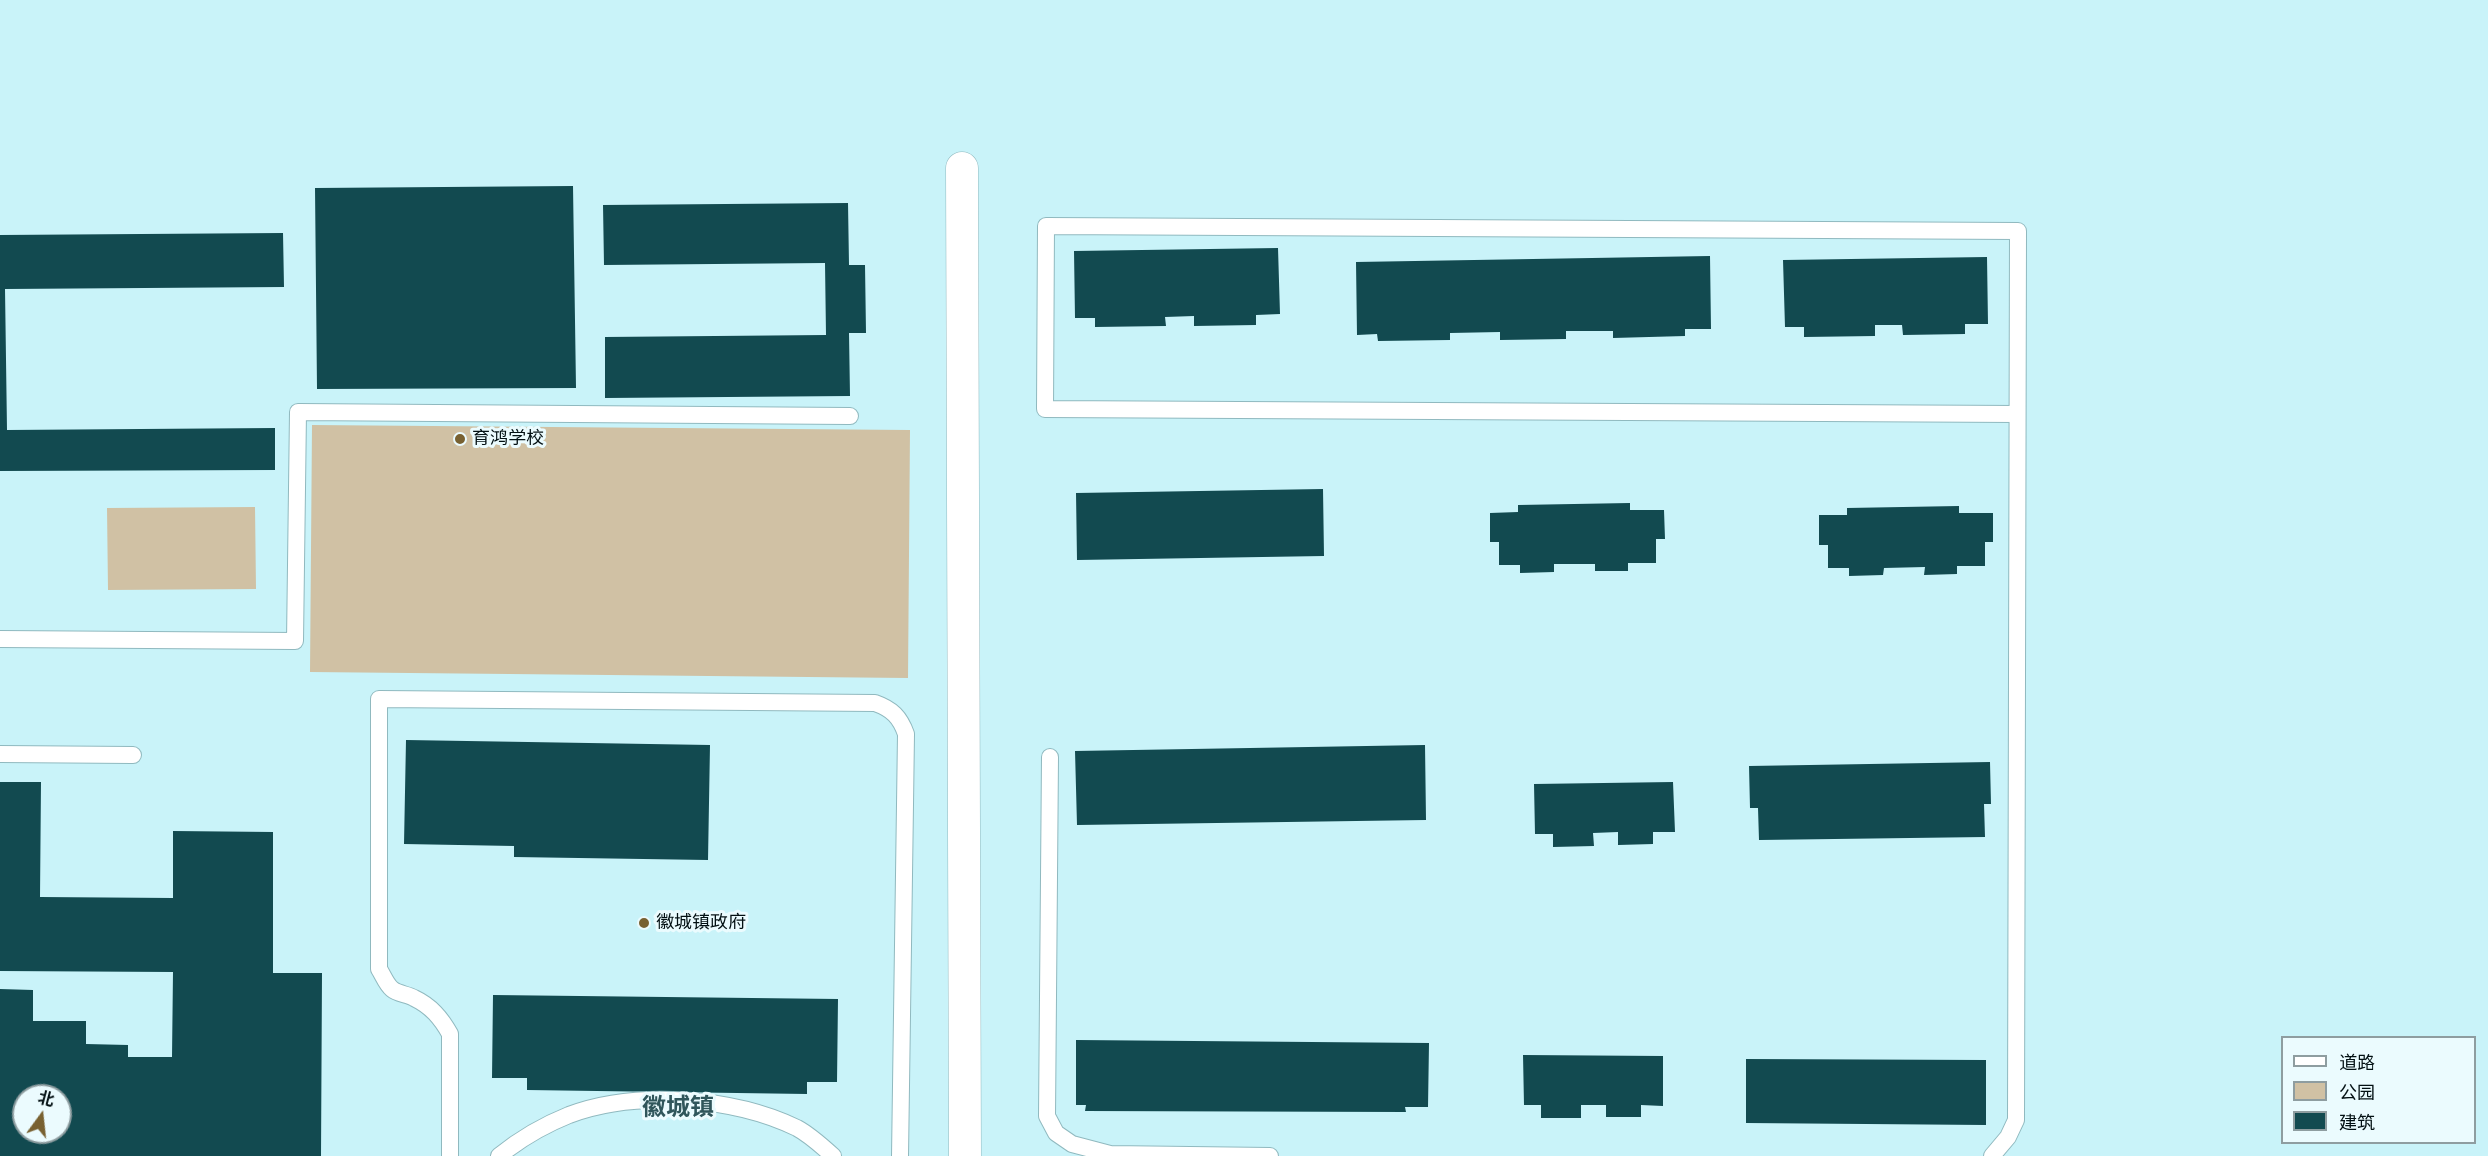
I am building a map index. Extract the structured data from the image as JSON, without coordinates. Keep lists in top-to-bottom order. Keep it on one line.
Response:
{"districts":["徽城镇"],"places":["育鸿学校","徽城镇政府"],"legend":["道路","公园","建筑"],"north":"top"}
